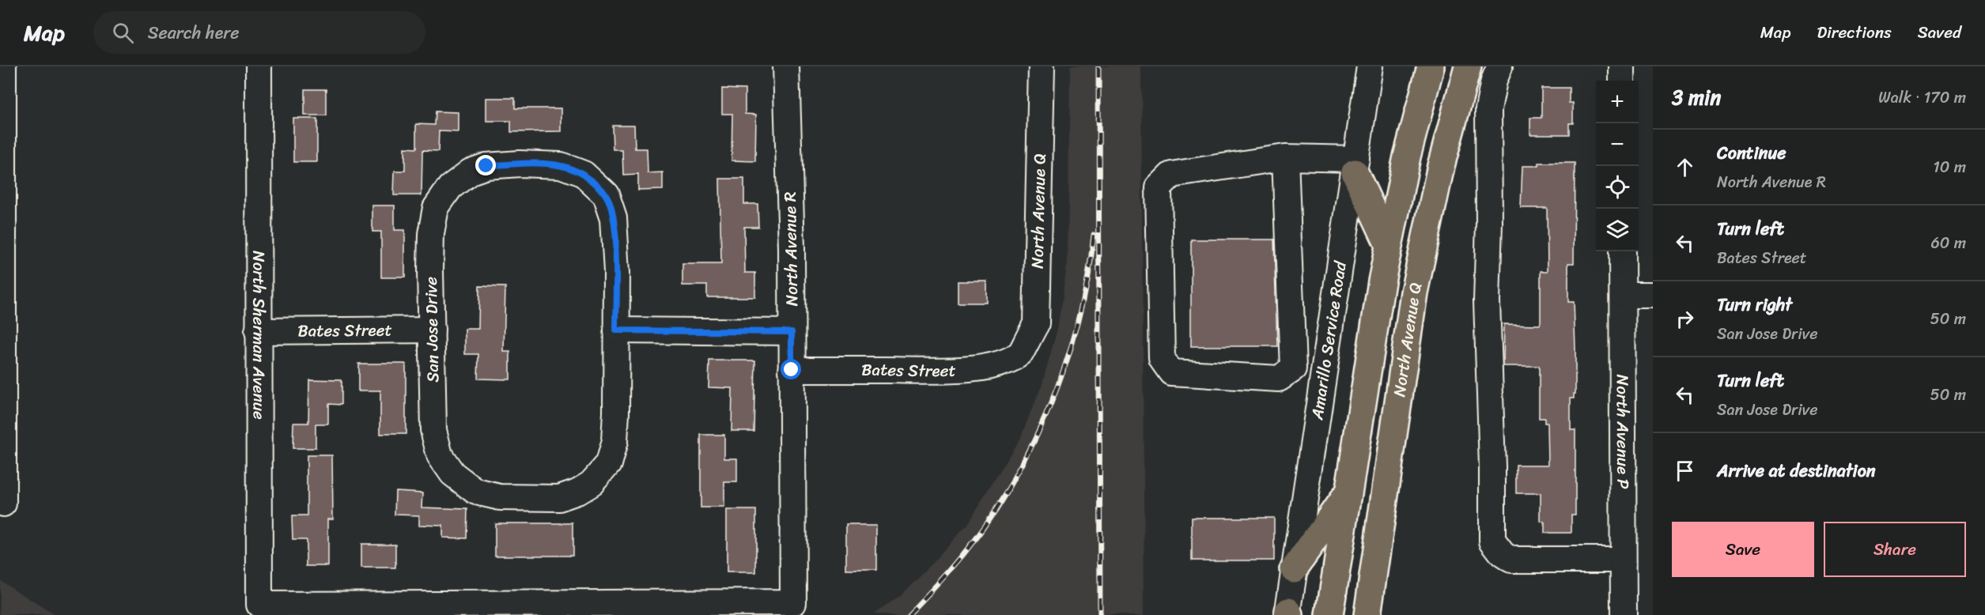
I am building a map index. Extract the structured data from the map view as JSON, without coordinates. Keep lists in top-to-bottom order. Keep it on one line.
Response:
{"streets":{"main road":["North Avenue Q"],"street":["North Avenue R","San Jose Drive","Bates Street","North Sherman Avenue","Amarillo Service Road","North Avenue P"]},"crossings":[["North Avenue Q","Bates Street"],["North Avenue R","Bates Street"],["North Avenue R","North Sherman Avenue"],["San Jose Drive","Bates Street"],["Bates Street","North Sherman Avenue"]],"page":{"header":"Map","search":"Search here","nav":["Map","Directions","Saved"],"heading":["3 min","Walk · 170 m"],"map_buttons":["+","−"],"list":[["Continue","North Avenue R","10 m"],["Turn left","Bates Street","60 m"],["Turn right","San Jose Drive","50 m"],["Turn left","San Jose Drive","50 m"],"Arrive at destination"],"buttons":["Save","Share"]}}
